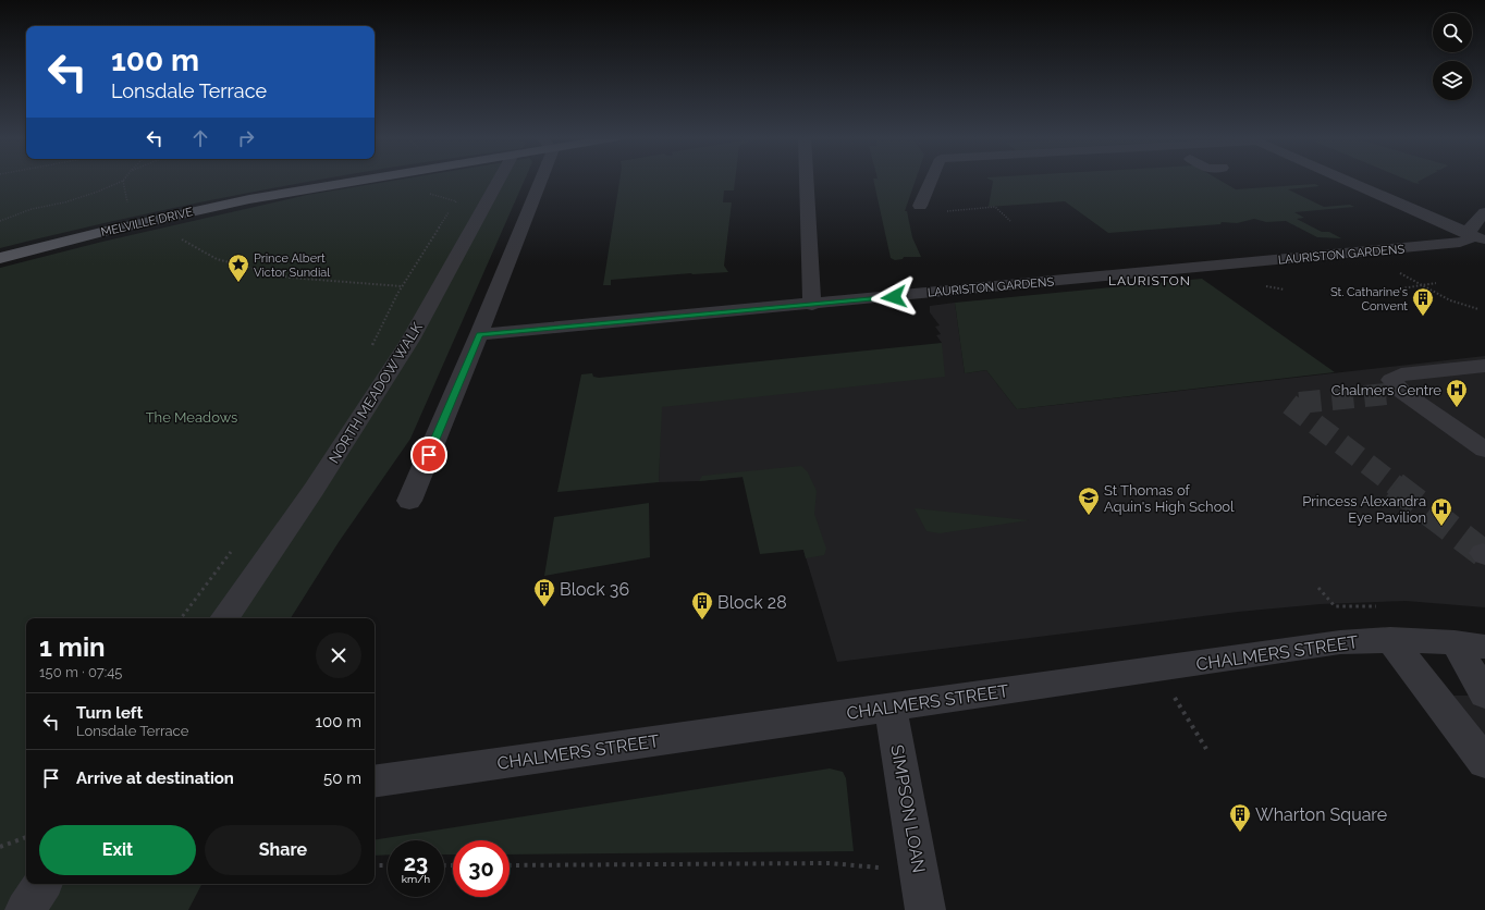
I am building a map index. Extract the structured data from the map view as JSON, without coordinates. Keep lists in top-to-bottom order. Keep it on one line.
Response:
{"streets":{"main road":["MELVILLE DRIVE"],"street":["LAURISTON GARDENS","NORTH MEADOW WALK","CHALMERS STREET","SIMPSON LOAN"]},"crossings":[["CHALMERS STREET","SIMPSON LOAN"]],"districts":["LAURISTON"],"parks":["The Meadows"],"places":{"place":["Prince Albert Victor Sundial"],"building":["St. Catharine's Convent","Block 36","Block 28","Wharton Square"],"hospital":["Chalmers Centre","Princess Alexandra Eye Pavilion"],"school or university":["St Thomas of Aquin's High School"]},"page":{"turn":["100 m","Lonsdale Terrace"],"heading":["1 min","150 m · 07:45"],"list":[{"name":"Turn left","note":"Lonsdale Terrace","value":"100 m"},{"name":"Arrive at destination","value":"50 m"}],"buttons":["Exit","Share"],"speed":"23 km/h","limit":"30"}}
